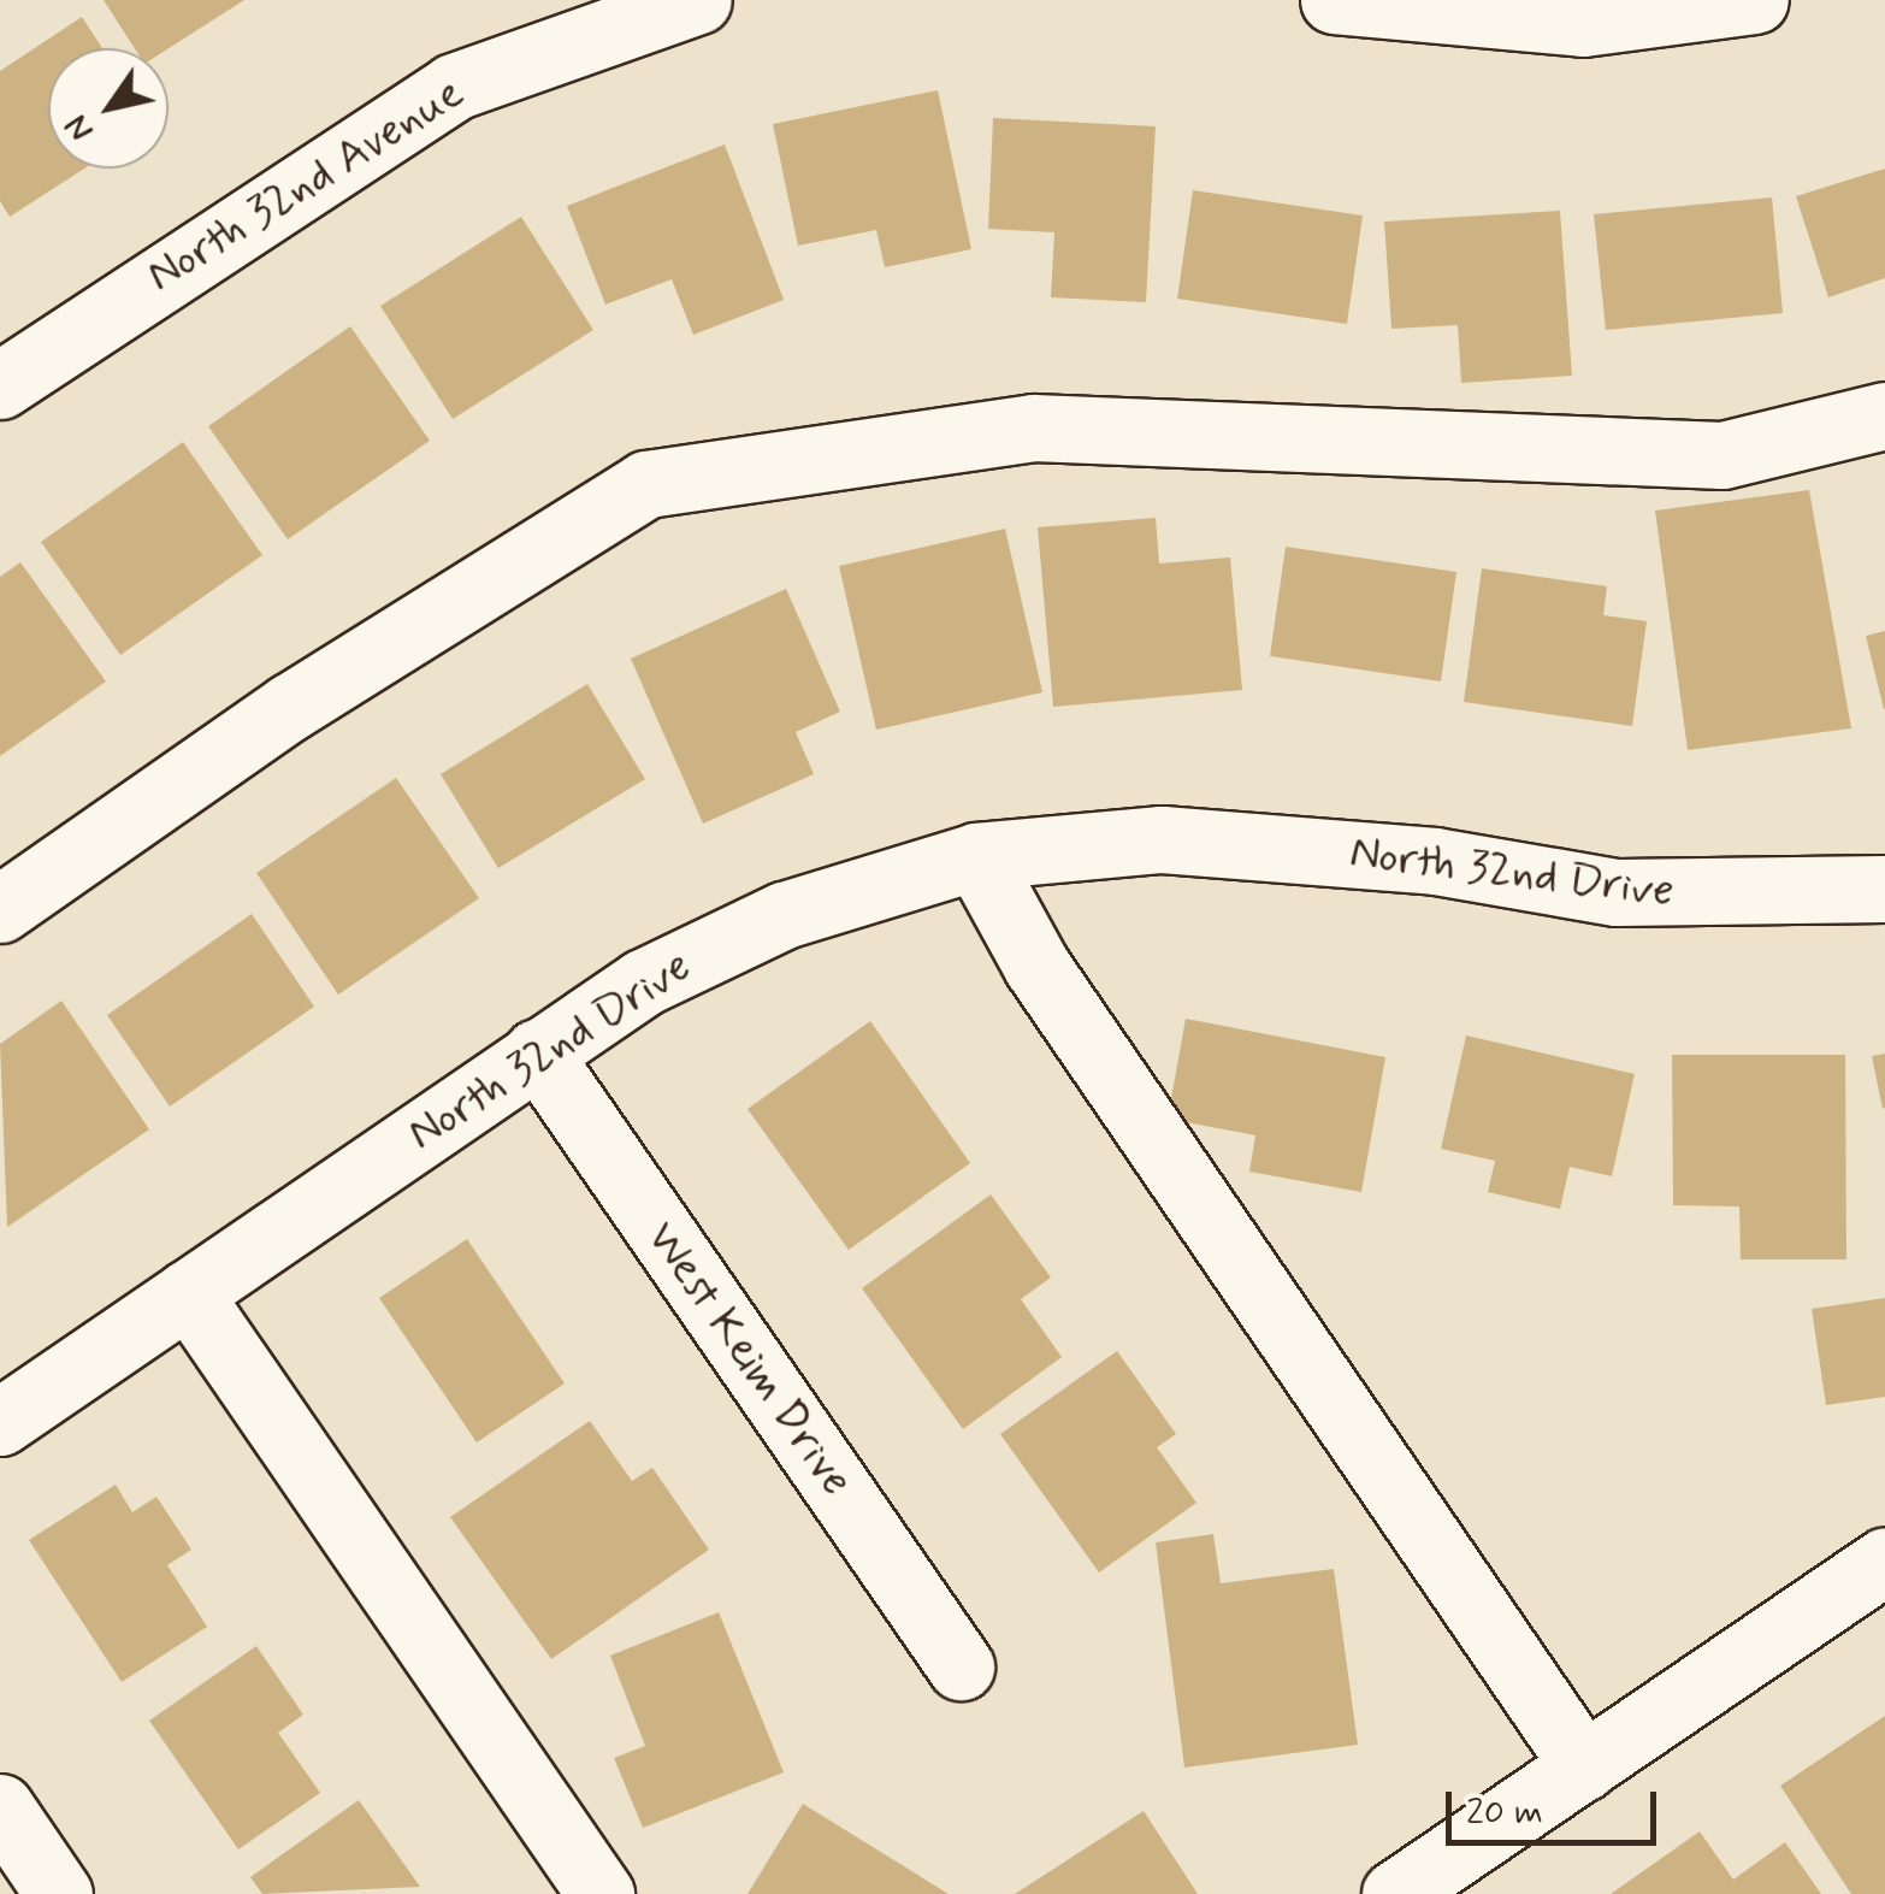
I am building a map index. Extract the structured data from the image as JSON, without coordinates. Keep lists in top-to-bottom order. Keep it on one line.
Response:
{"streets":{"street":["North 32nd Avenue","North 32nd Drive","West Keim Drive"]},"crossings":[["North 32nd Drive","West Keim Drive"]],"scale_bar":"20 m","north":"bottom left"}
